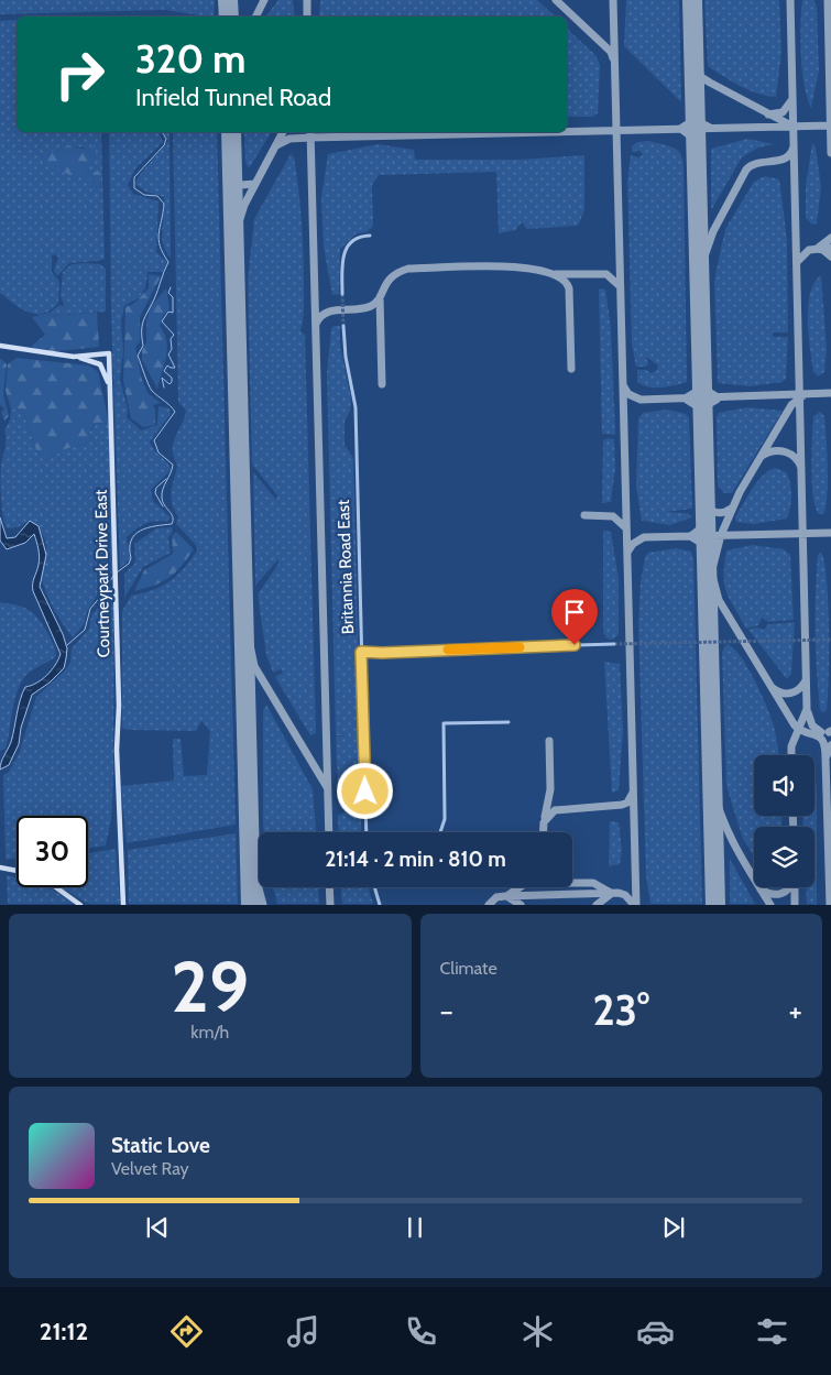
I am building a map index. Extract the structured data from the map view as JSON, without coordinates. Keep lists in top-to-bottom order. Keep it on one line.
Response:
{"streets":{"street":["Britannia Road East","Courtneypark Drive East"]},"page":{"turn":["320 m","Infield Tunnel Road"],"limit":"30","trip":"21:14 · 2 min · 810 m","tile":[["29","km/h"],"Climate"],"heat":["−","23°","+"],"song":["Static Love","Velvet Ray"],"tabs":"21:12"}}
